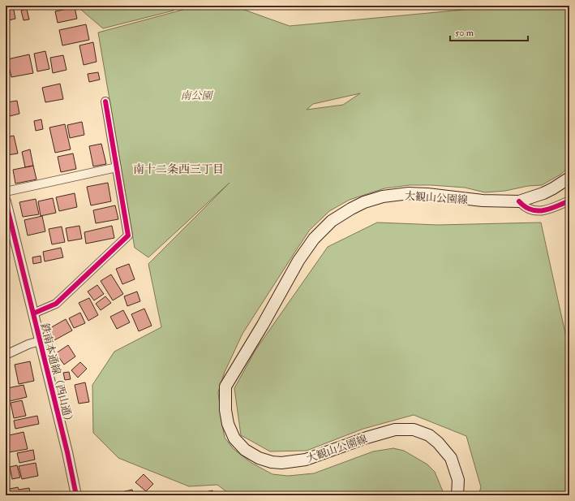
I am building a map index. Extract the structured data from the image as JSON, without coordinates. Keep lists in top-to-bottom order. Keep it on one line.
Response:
{"streets":{"main road":["大観山公園線"],"street":["鉄南本通線（西山通）"]},"districts":["南十二条西三丁目"],"parks":["南公園"],"scale_bar":"50 m"}
